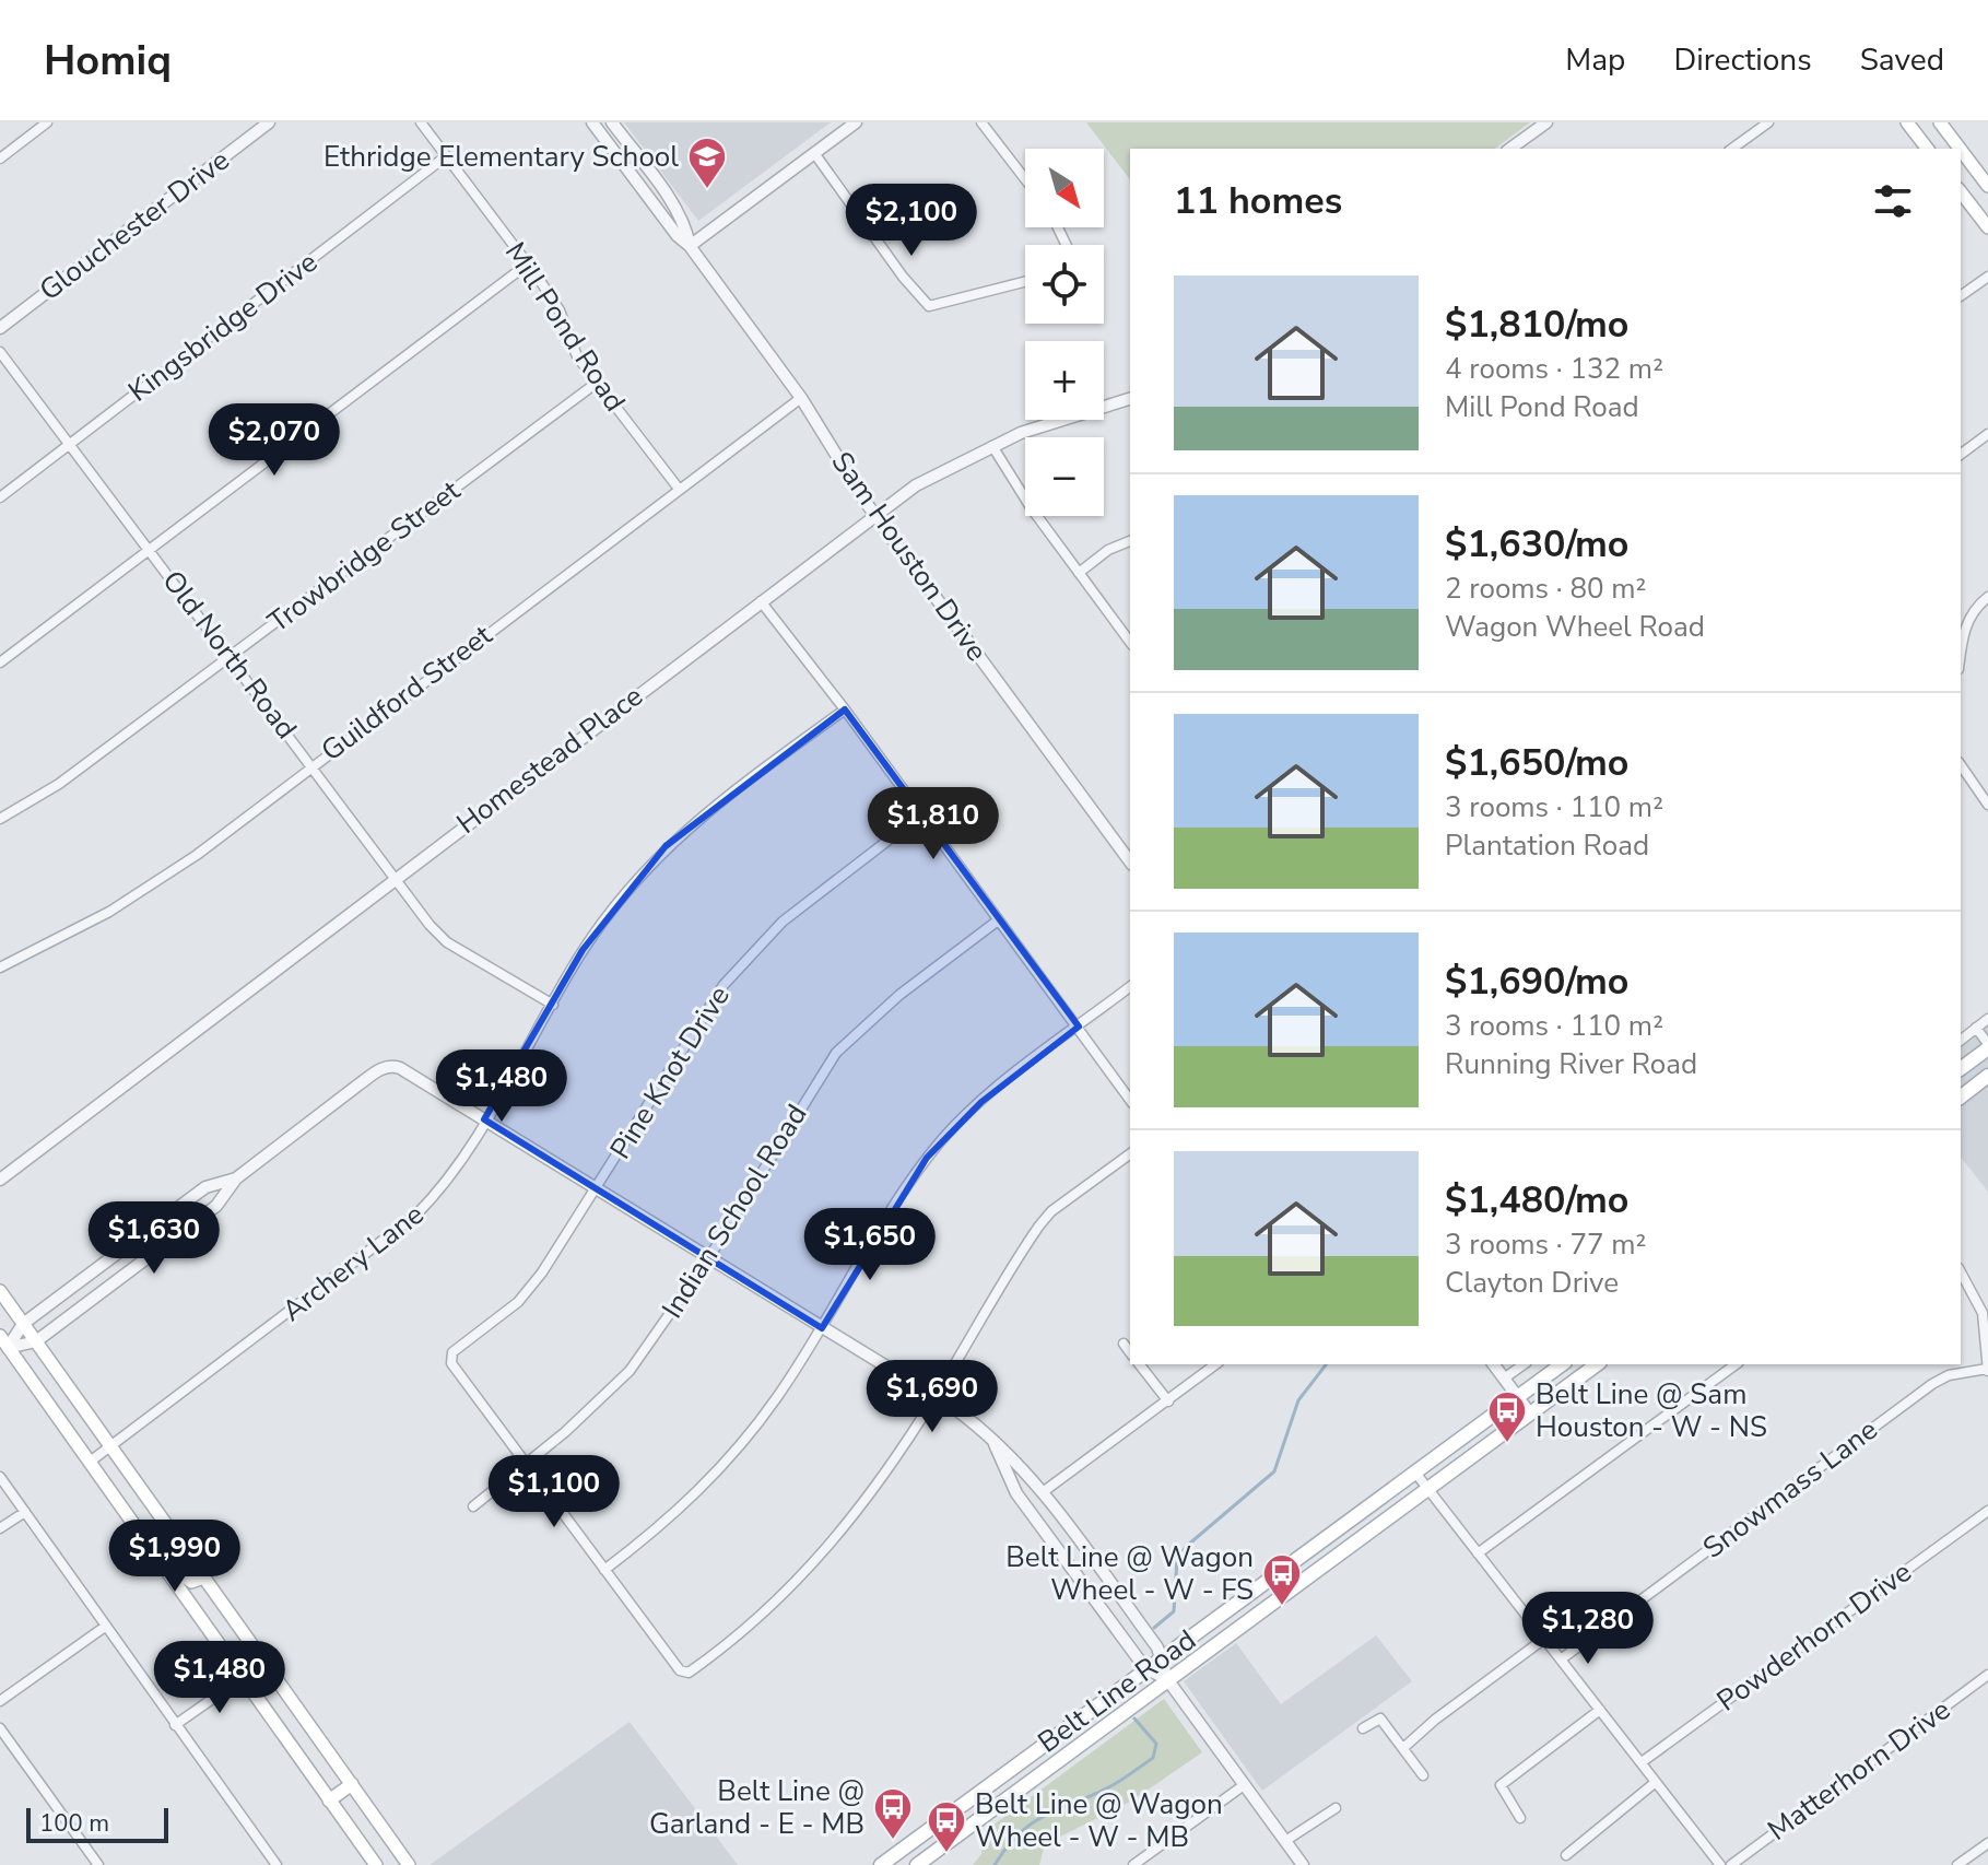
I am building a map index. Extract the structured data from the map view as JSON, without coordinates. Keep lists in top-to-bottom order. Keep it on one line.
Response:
{"streets":{"main road":["Belt Line Road"],"street":["Glouchester Drive","Kingsbridge Drive","Mill Pond Road","Trowbridge Street","Sam Houston Drive","Old North Road","Guildford Street","Homestead Place","Pine Knot Drive","Indian School Road","Archery Lane","Snowmass Lane","Powderhorn Drive","Matterhorn Drive"]},"crossings":[["Kingsbridge Drive","Mill Pond Road"],["Kingsbridge Drive","Old North Road"],["Mill Pond Road","Trowbridge Street"],["Mill Pond Road","Guildford Street"],["Trowbridge Street","Old North Road"],["Sam Houston Drive","Guildford Street"],["Sam Houston Drive","Homestead Place"],["Old North Road","Guildford Street"],["Old North Road","Homestead Place"],["Old North Road","Archery Lane"],["Pine Knot Drive","Indian School Road"]],"places":{"school or university":["Ethridge Elementary School"],"bus stop":["Belt Line @ Sam Houston - W - NS","Belt Line @ Wagon Wheel - W - FS","Belt Line @ Garland - E - MB","Belt Line @ Wagon Wheel - W - MB"]},"scale_bar":"100 m","north":"bottom right","page":{"header":"Homiq","nav":["Map","Directions","Saved"],"map_buttons":["+","−"],"heading":"11 homes","price":["$2,100","$2,070","$1,810","$1,480","$1,630","$1,650","$1,690","$1,100","$1,990","$1,280","$1,480"],"list":[{"name":"$1,810/mo","note":"4 rooms · 132 m² · Mill Pond Road"},{"name":"$1,630/mo","note":"2 rooms · 80 m² · Wagon Wheel Road"},{"name":"$1,650/mo","note":"3 rooms · 110 m² · Plantation Road"},{"name":"$1,690/mo","note":"3 rooms · 110 m² · Running River Road"},{"name":"$1,480/mo","note":"3 rooms · 77 m² · Clayton Drive"}],"scale":"100 m"}}
